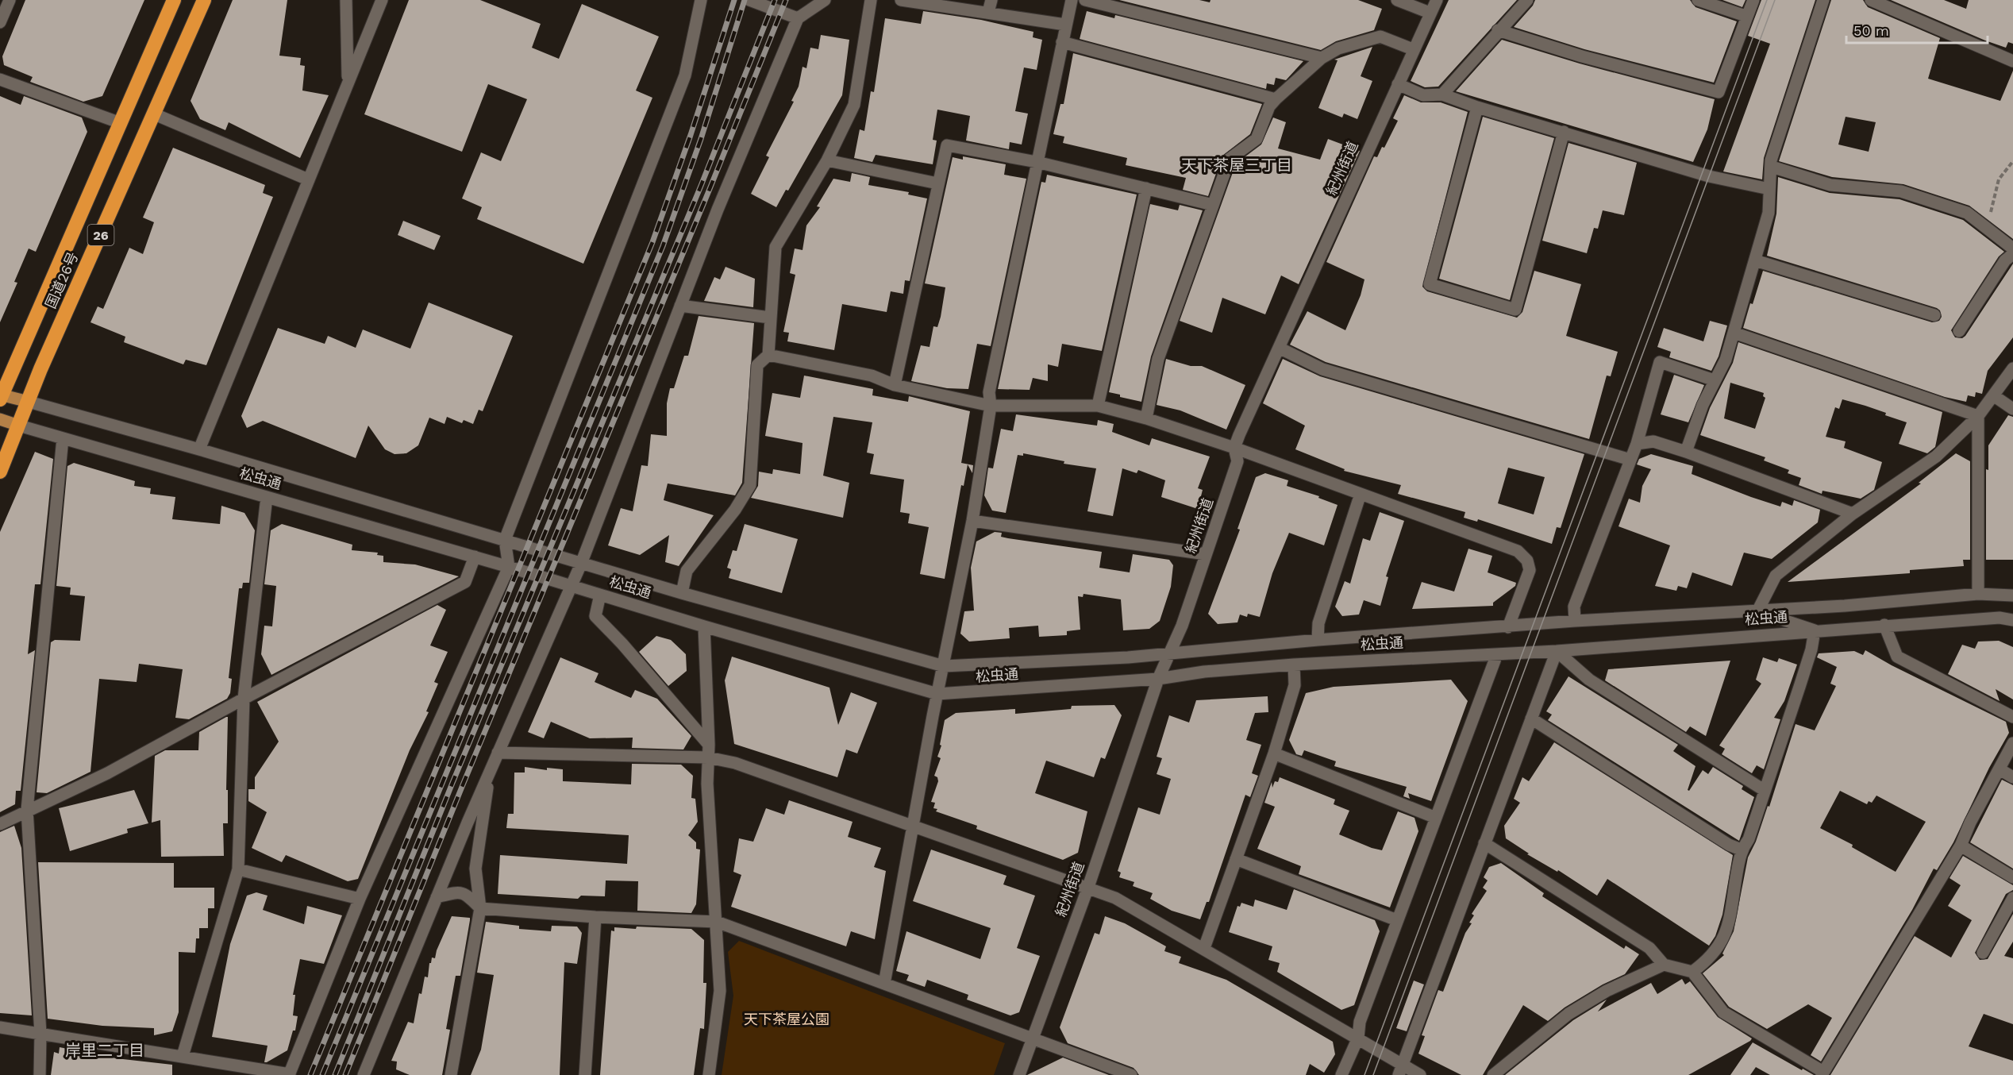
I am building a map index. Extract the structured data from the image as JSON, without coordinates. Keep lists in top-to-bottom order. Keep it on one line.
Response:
{"streets":{"highway":["26","国道26号"],"street":["紀州街道","松虫通"]},"crossings":[["紀州街道","松虫通"],["国道26号","松虫通"]],"districts":["天下茶屋三丁目","岸里二丁目"],"parks":["天下茶屋公園"],"scale_bar":"50 m"}
